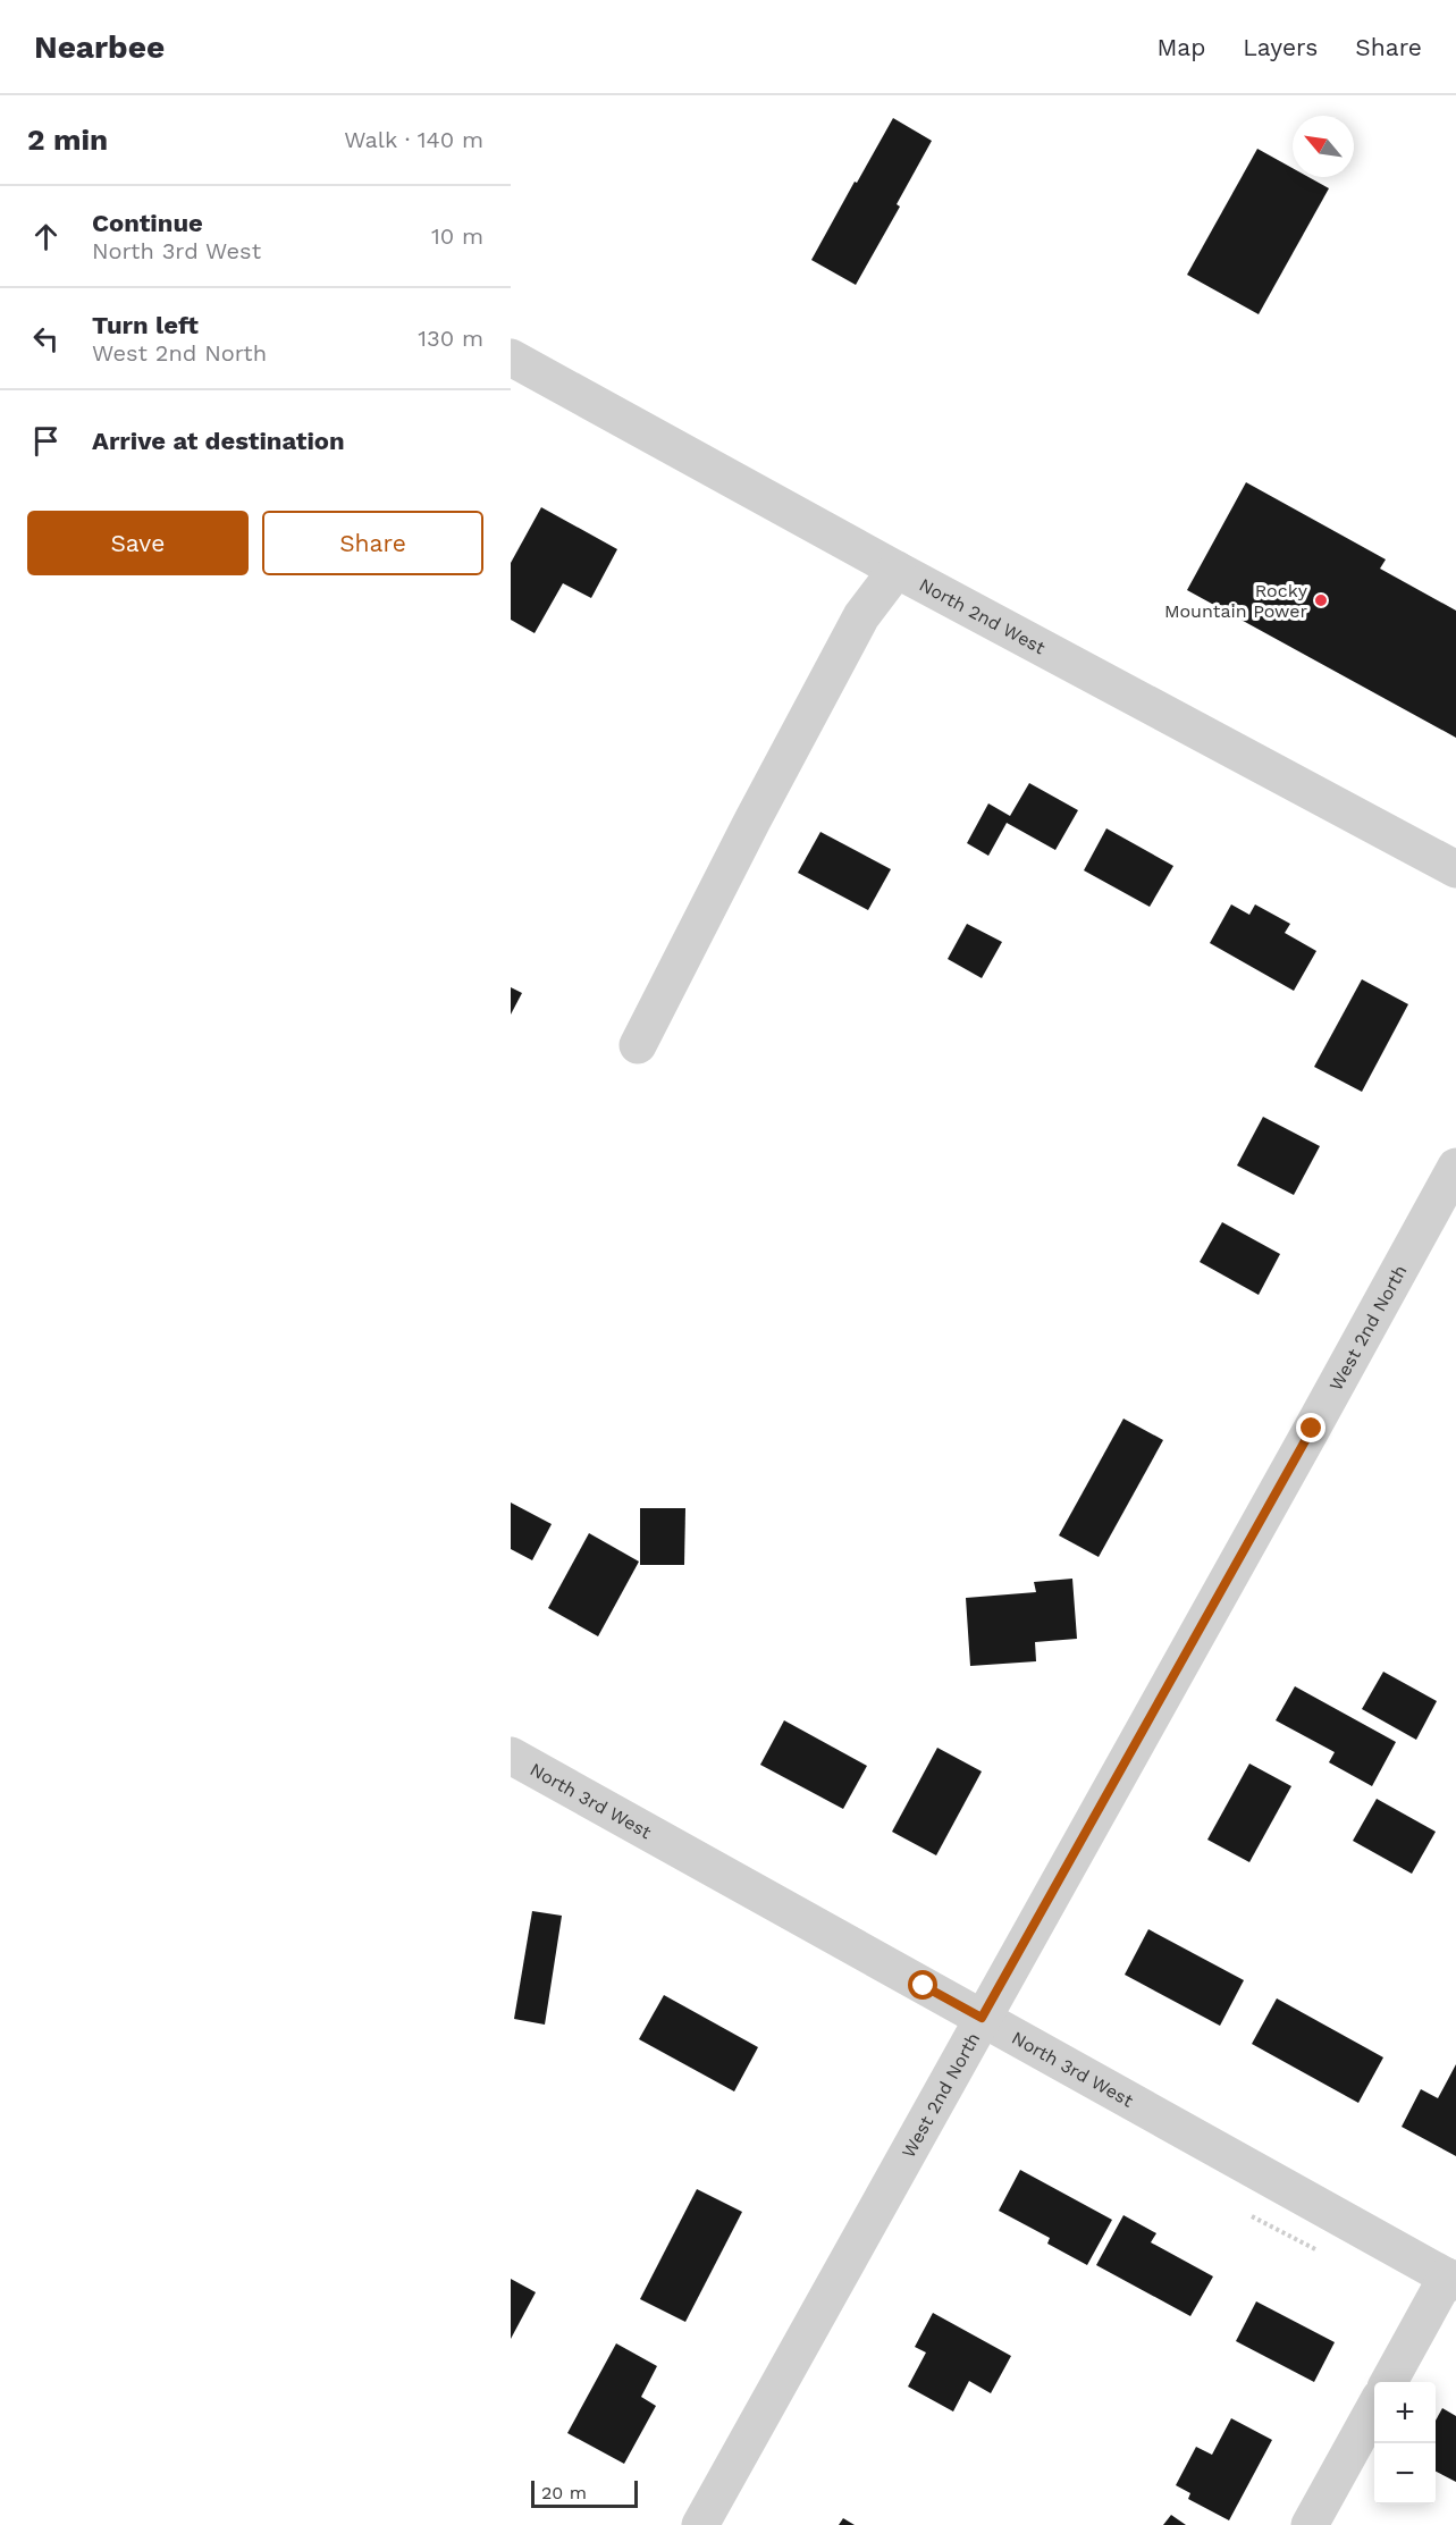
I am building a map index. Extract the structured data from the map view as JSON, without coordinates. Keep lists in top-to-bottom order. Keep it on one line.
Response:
{"streets":{"street":["North 2nd West","West 2nd North","North 3rd West"]},"crossings":[["West 2nd North","North 3rd West"]],"places":["Rocky Mountain Power"],"scale_bar":"20 m","north":"top left","page":{"header":"Nearbee","nav":["Map","Layers","Share"],"heading":["2 min","Walk · 140 m"],"list":[["Continue","North 3rd West","10 m"],["Turn left","West 2nd North","130 m"],"Arrive at destination"],"buttons":["Save","Share"],"map_buttons":["+","−"],"scale":"20 m"}}
